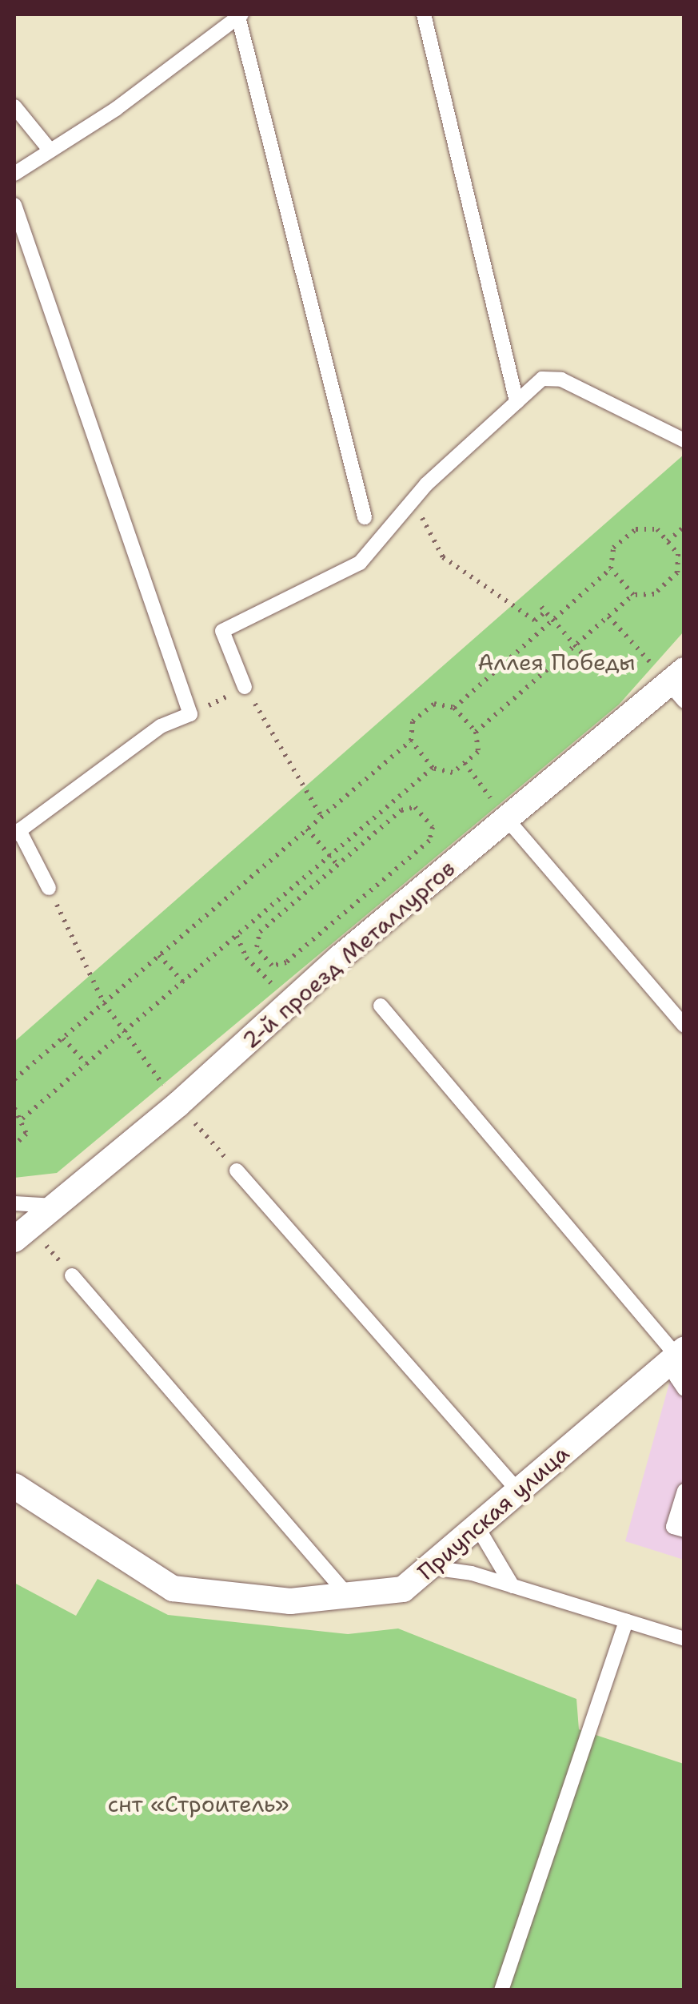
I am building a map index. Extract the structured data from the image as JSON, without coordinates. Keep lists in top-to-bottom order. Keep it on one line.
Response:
{"streets":{"street":["2-й проезд Металлургов","Приупская улица"]},"parks":["Аллея Победы","снт «Строитель»"]}
